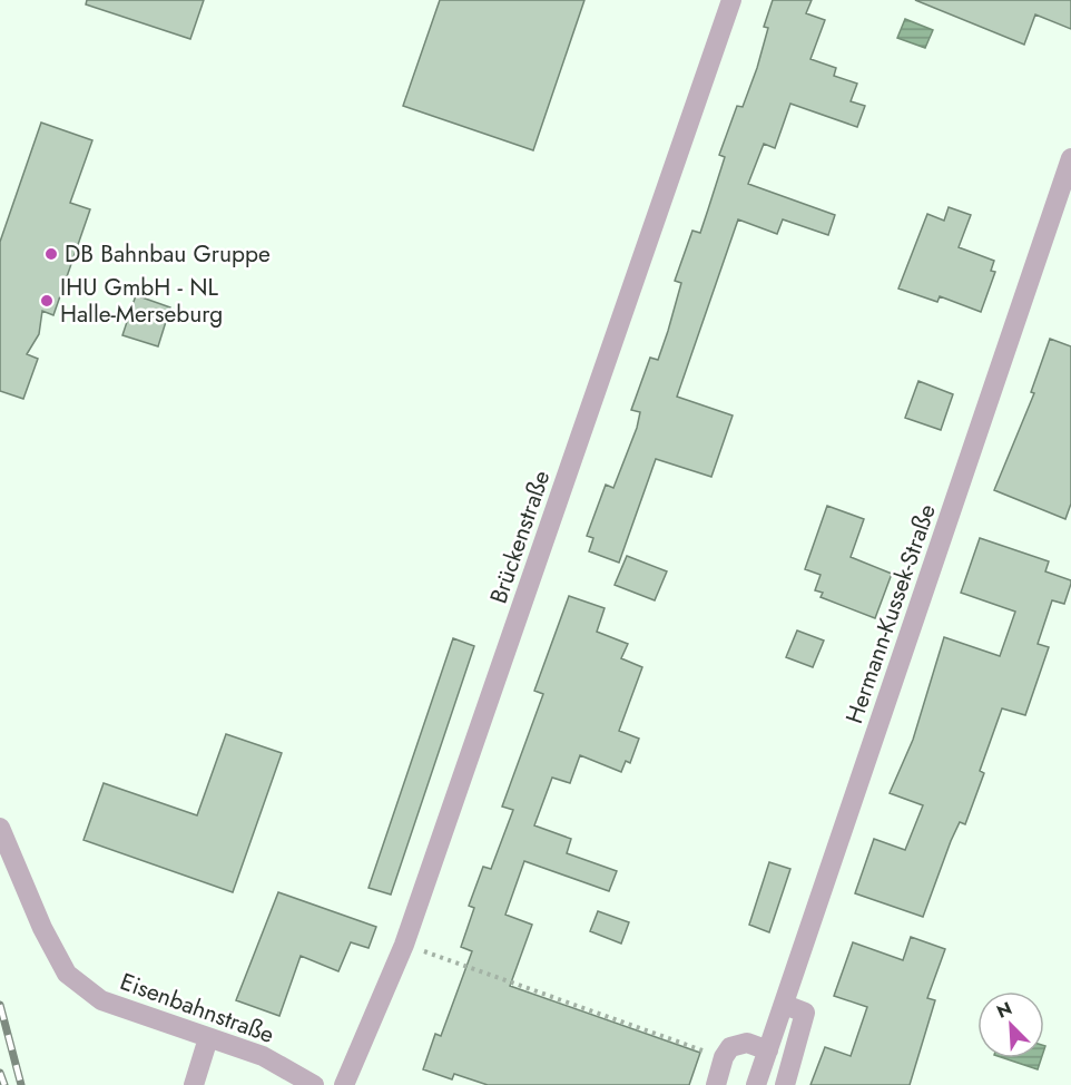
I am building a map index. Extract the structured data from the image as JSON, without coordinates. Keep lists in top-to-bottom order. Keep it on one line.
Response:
{"streets":{"street":["Brückenstraße","Hermann-Kussek-Straße","Eisenbahnstraße"]},"places":["DB Bahnbau Gruppe","IHU GmbH - NL Halle-Merseburg"],"north":"top left"}
